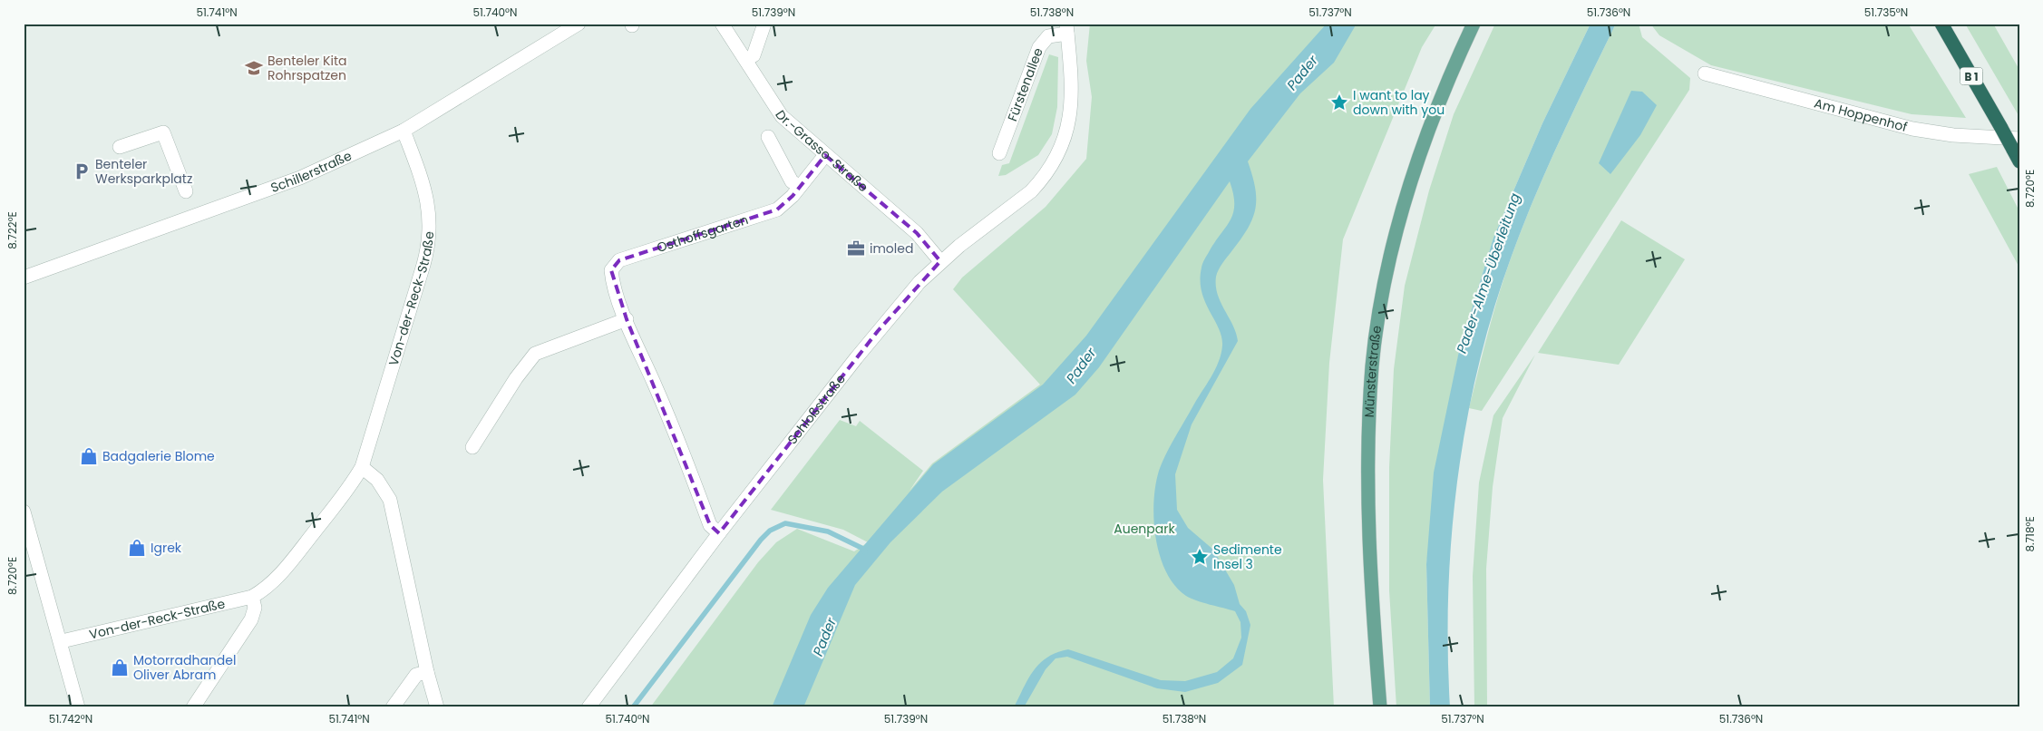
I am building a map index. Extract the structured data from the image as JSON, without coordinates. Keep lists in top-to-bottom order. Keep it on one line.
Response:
{"streets":{"highway":["B 1"],"main road":["Münsterstraße"],"street":["Fürstenallee","Am Hoppenhof","Dr.-Grasso-Straße","Schillerstraße","Osthoffsgarten","Von-der-Reck-Straße","Schloßstraße"]},"crossings":[["B 1","Am Hoppenhof"],["Fürstenallee","Schloßstraße"],["Dr.-Grasso-Straße","Osthoffsgarten"],["Dr.-Grasso-Straße","Schloßstraße"],["Schillerstraße","Von-der-Reck-Straße"],["Osthoffsgarten","Schloßstraße"]],"water":["Pader","Pader-Alme-Überleitung"],"parks":["Auenpark"],"places":{"school or university":["Benteler Kita Rohrspatzen"],"place":["I want to lay down with you","Sedimente Insel 3"],"parking":["Benteler Werksparkplatz"],"office":["imoled"],"shop":["Badgalerie Blome","Igrek","Motorradhandel Oliver Abram"]},"coordinates":["51.741°N","51.740°N","51.739°N","51.738°N","51.737°N","51.736°N","51.735°N","8.720°E","8.722°E","8.718°E","51.742°N"]}
